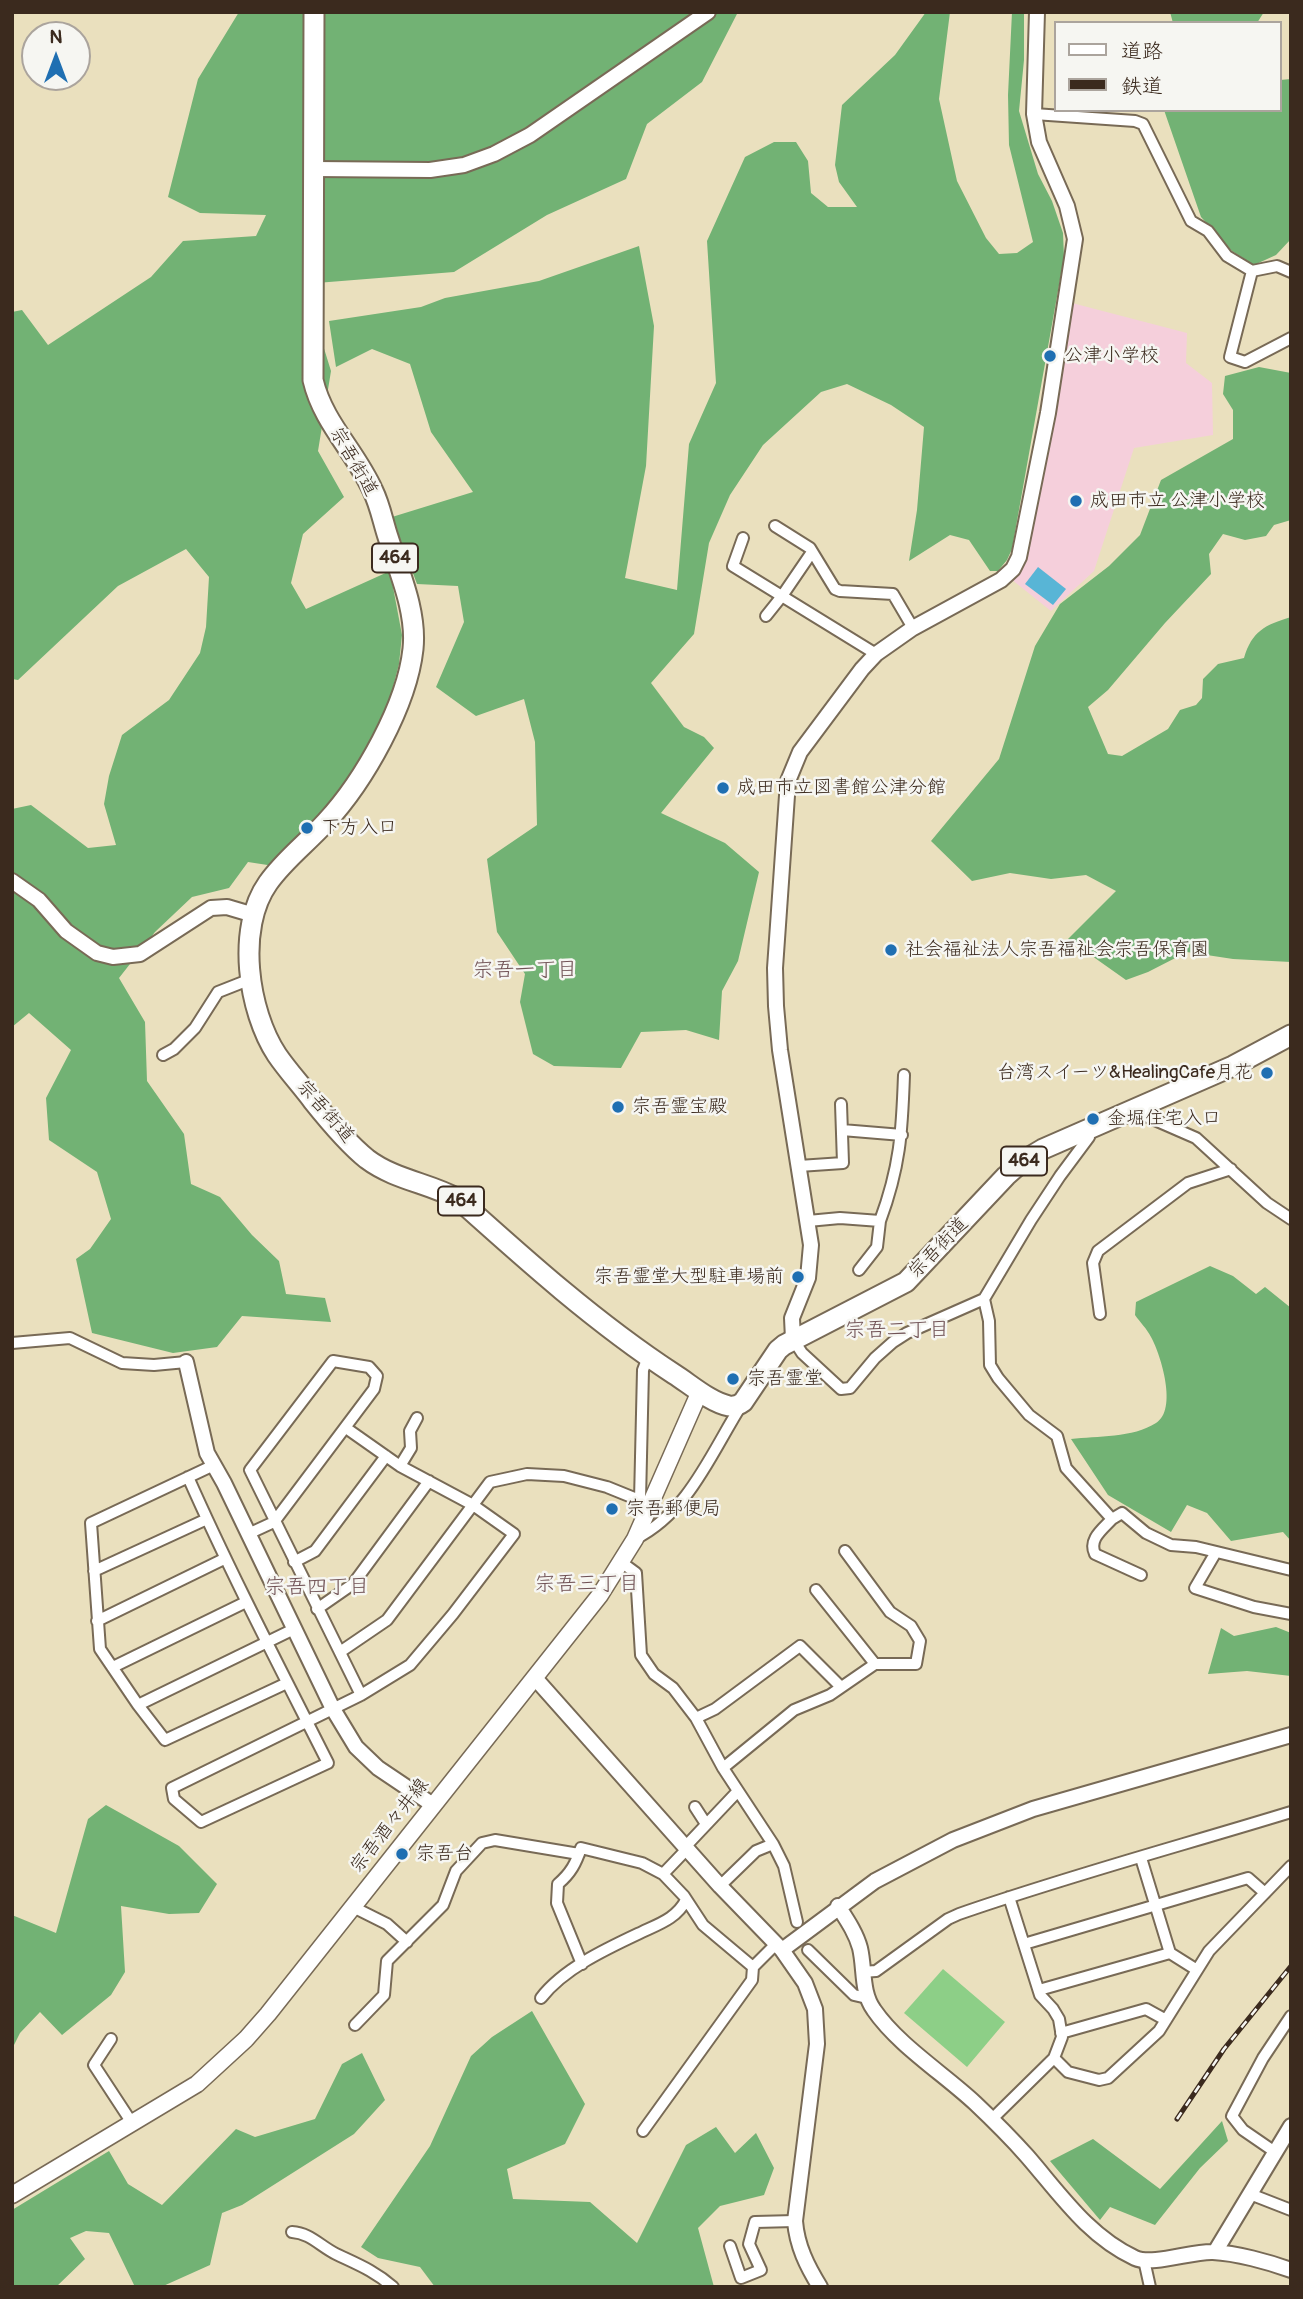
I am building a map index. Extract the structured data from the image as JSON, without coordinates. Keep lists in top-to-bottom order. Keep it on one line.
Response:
{"streets":{"highway":["宗吾街道","464"],"main road":["宗吾酒々井線"]},"crossings":[["宗吾街道","宗吾酒々井線"]],"districts":["宗吾一丁目","宗吾二丁目","宗吾三丁目","宗吾四丁目"],"places":["公津小学校","成田市立 公津小学校","成田市立図書館公津分館","下方入口","社会福祉法人宗吾福祉会宗吾保育園","台湾スイーツ&HealingCafe月花","宗吾霊宝殿","金堀住宅入口","宗吾霊堂大型駐車場前","宗吾霊堂","宗吾郵便局","宗吾台"],"legend":["道路","鉄道"],"north":"top"}
